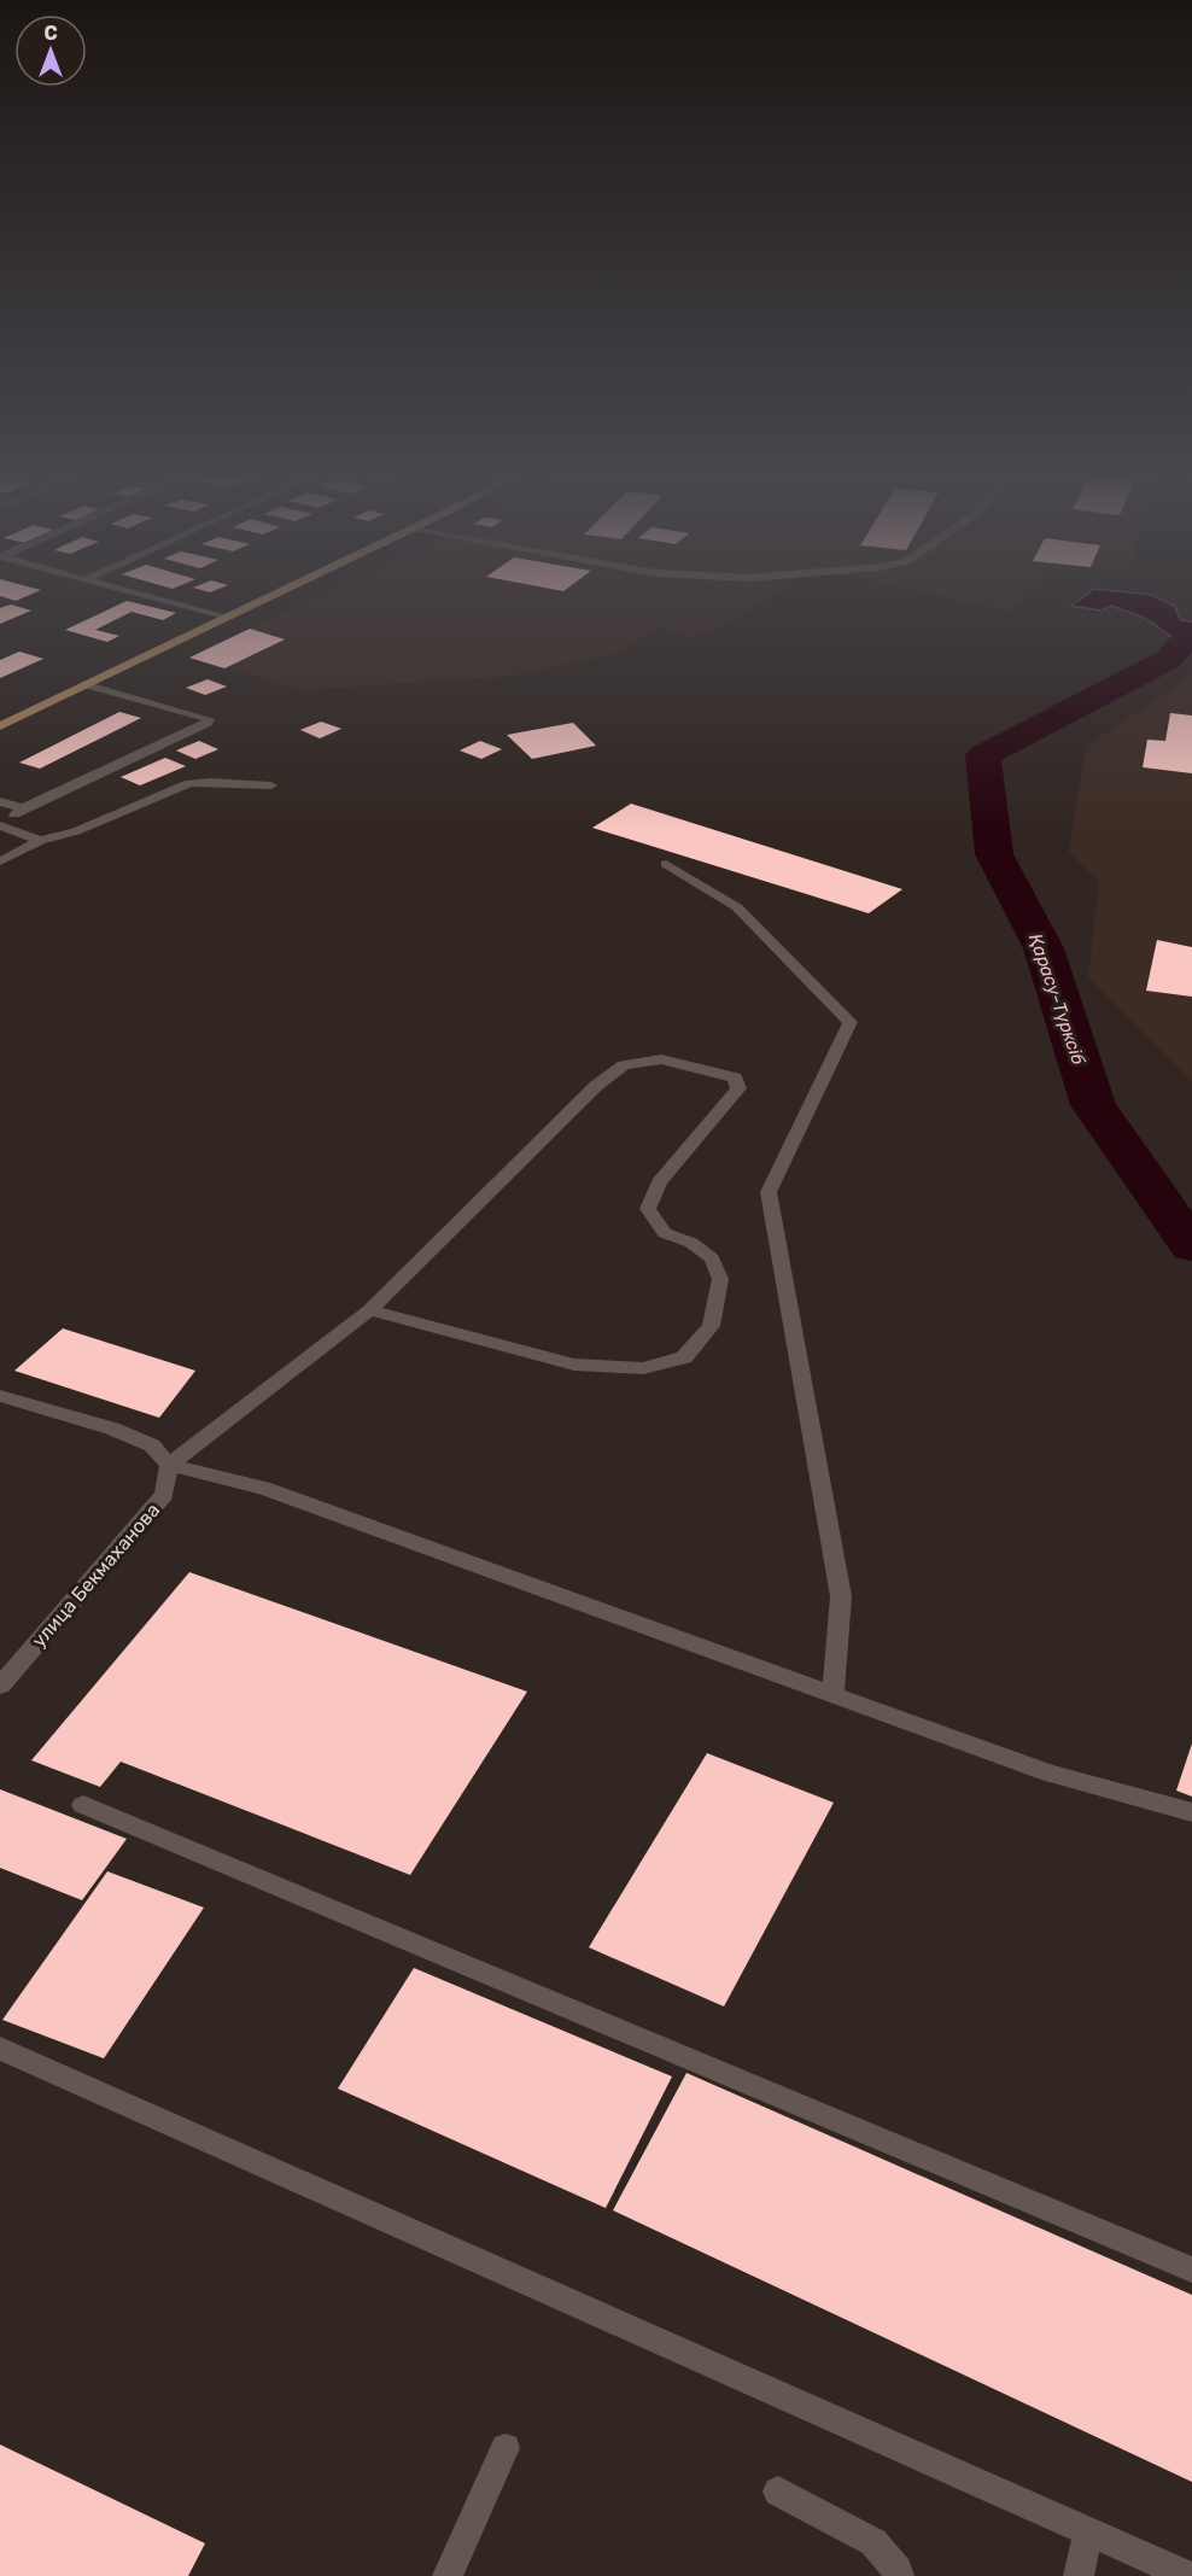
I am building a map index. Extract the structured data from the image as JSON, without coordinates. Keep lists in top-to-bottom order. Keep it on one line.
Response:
{"streets":{"street":["улица Бекмаханова"]},"water":["Қарасу-Түрксіб"],"north":"top"}
